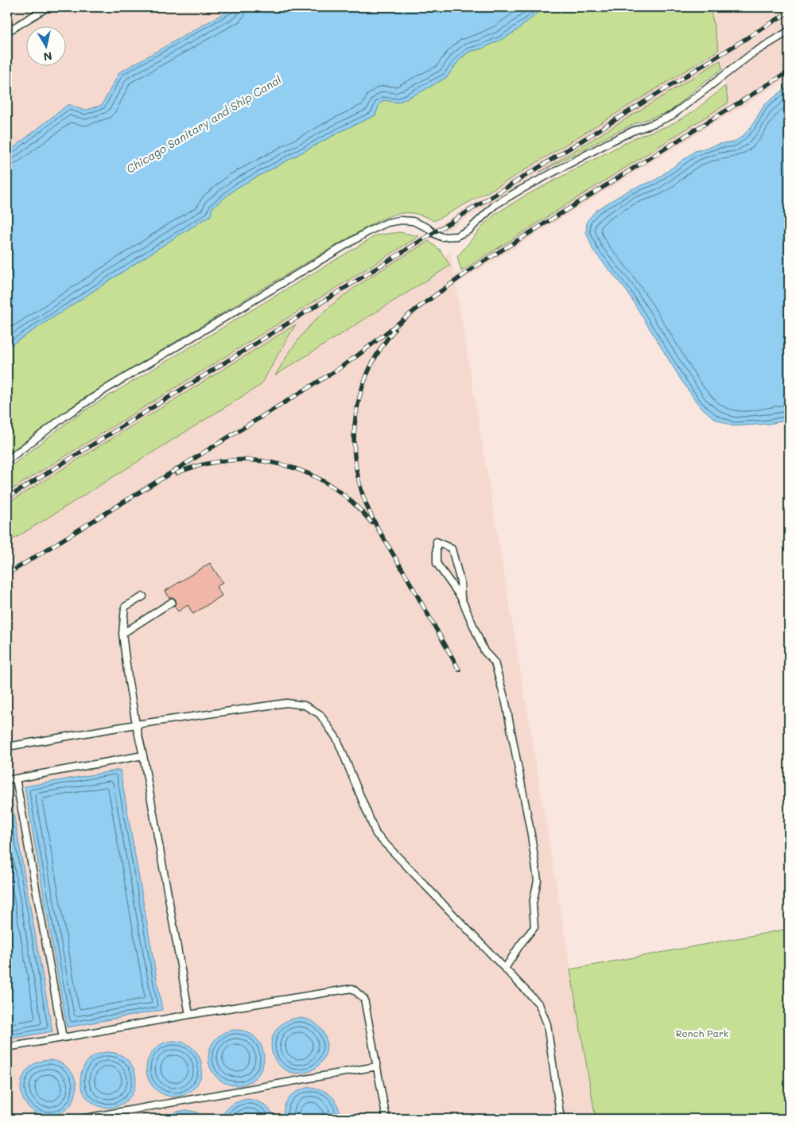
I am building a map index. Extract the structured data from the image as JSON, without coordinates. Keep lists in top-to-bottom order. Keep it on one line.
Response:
{"water":["Chicago Sanitary and Ship Canal"],"parks":["Rench Park"],"north":"bottom"}
